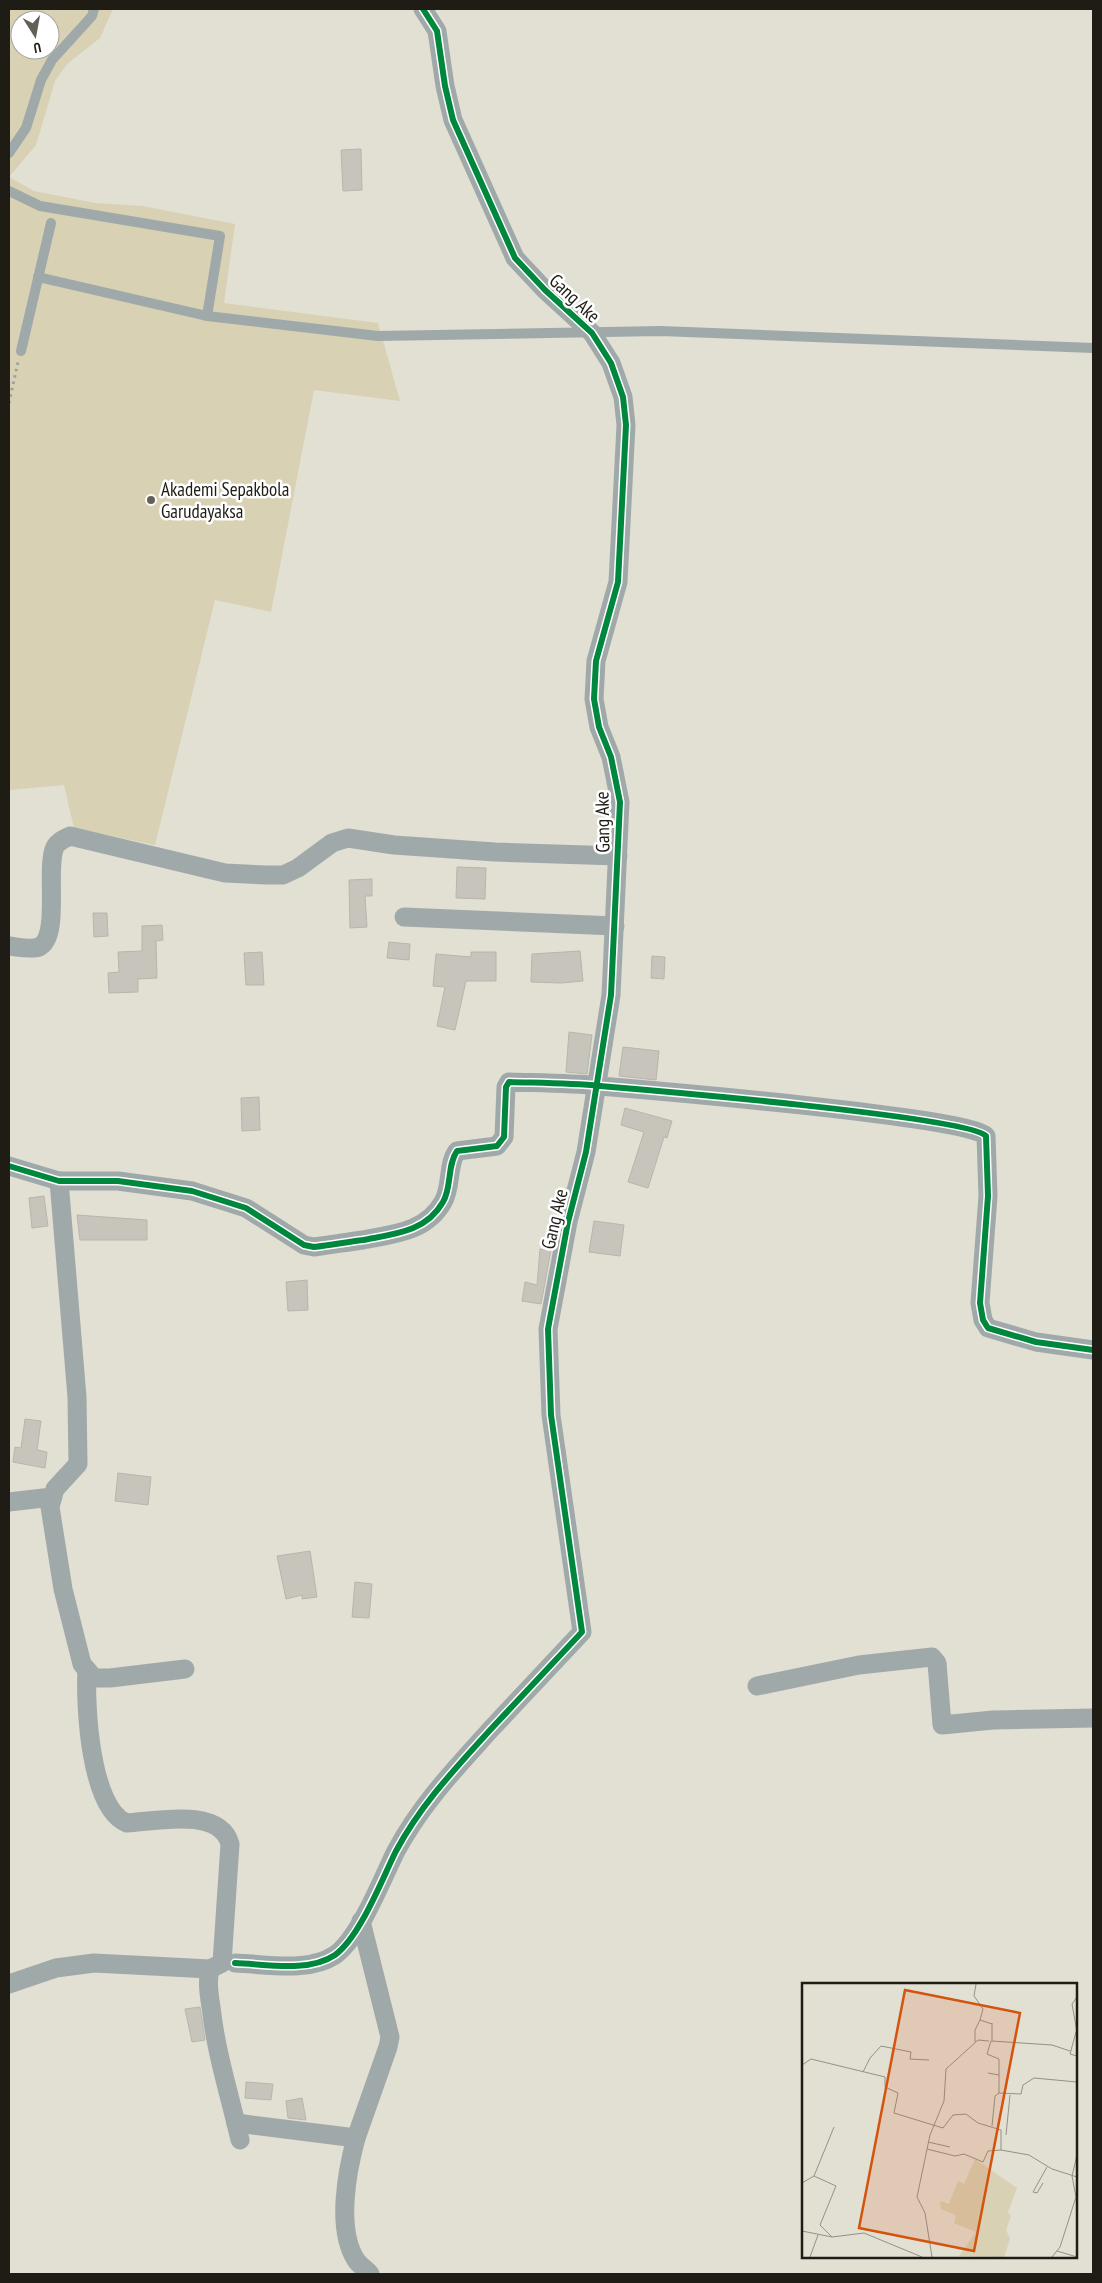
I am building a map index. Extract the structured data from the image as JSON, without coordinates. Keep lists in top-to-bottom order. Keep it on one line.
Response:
{"streets":{"street":["Gang Ake"]},"places":["Akademi Sepakbola Garudayaksa"],"north":"bottom"}
